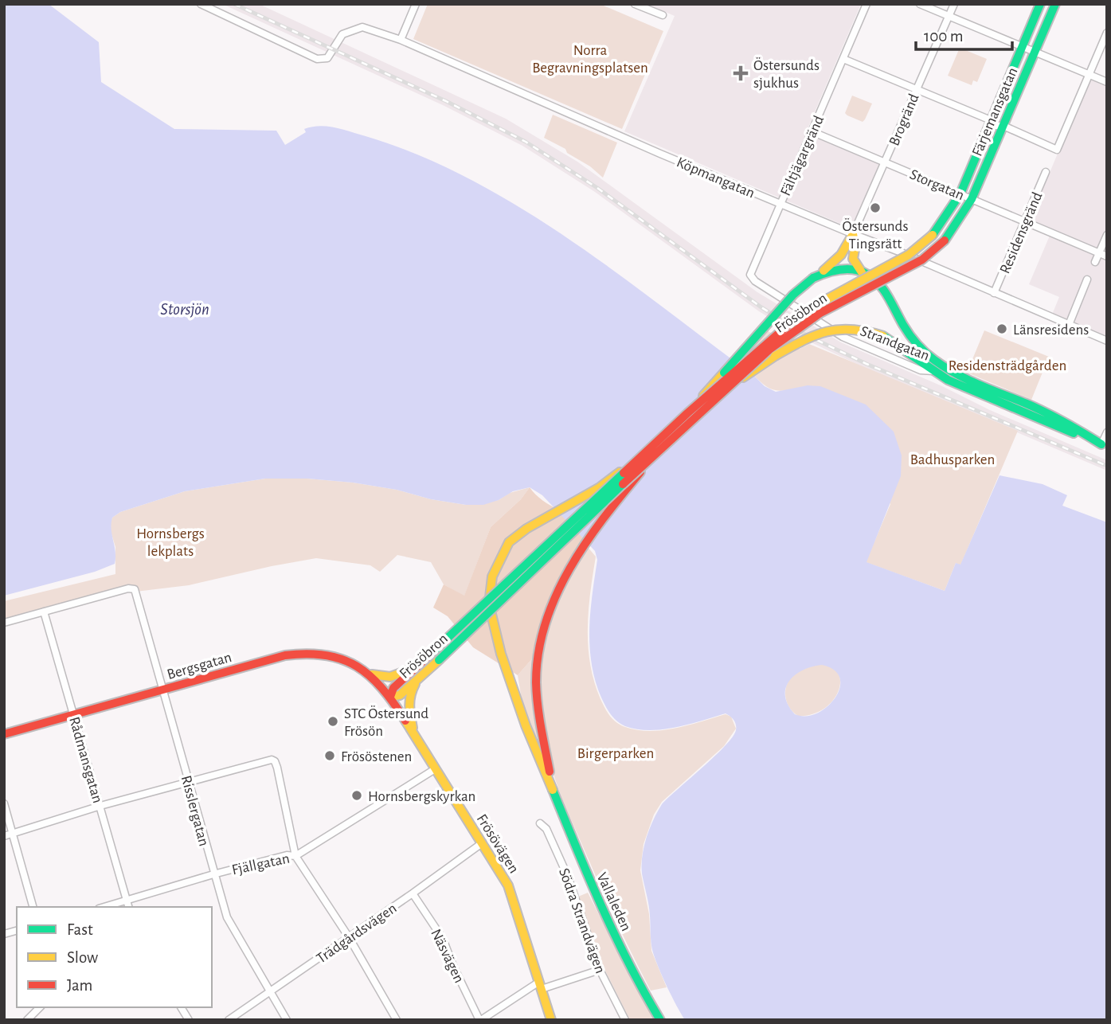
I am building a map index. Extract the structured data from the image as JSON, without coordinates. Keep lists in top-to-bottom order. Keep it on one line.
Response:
{"streets":{"main road":["Färjemansgatan","Frösöbron","Strandgatan","Bergsgatan","Frösövägen","Vallaleden"],"street":["Brogränd","Fältjägargränd","Köpmangatan","Storgatan","Residensgränd","Rådmansgatan","Risslergatan","Fjällgatan","Södra Strandvägen","Trädgårdsvägen","Näsvägen"]},"crossings":[["Färjemansgatan","Storgatan"],["Färjemansgatan","Frösöbron"],["Brogränd","Köpmangatan"],["Brogränd","Storgatan"],["Brogränd","Frösöbron"],["Fältjägargränd","Köpmangatan"],["Fältjägargränd","Storgatan"],["Fältjägargränd","Strandgatan"],["Köpmangatan","Residensgränd"],["Köpmangatan","Frösöbron"],["Storgatan","Residensgränd"],["Storgatan","Frösöbron"],["Frösöbron","Bergsgatan"],["Frösöbron","Frösövägen"],["Frösöbron","Vallaleden"],["Bergsgatan","Rådmansgatan"],["Bergsgatan","Risslergatan"],["Bergsgatan","Frösövägen"],["Rådmansgatan","Risslergatan"],["Rådmansgatan","Fjällgatan"],["Risslergatan","Fjällgatan"],["Risslergatan","Trädgårdsvägen"],["Frösövägen","Fjällgatan"],["Frösövägen","Trädgårdsvägen"],["Trädgårdsvägen","Näsvägen"]],"water":["Storsjön"],"parks":["Norra Begravningsplatsen","Residensträdgården","Badhusparken","Hornsbergs lekplats","Birgerparken"],"places":{"health":["Östersunds sjukhus"],"other":["Östersunds Tingsrätt","Länsresidens","STC Östersund Frösön","Frösöstenen","Hornsbergskyrkan"]},"legend":["Fast","Slow","Jam"],"scale_bar":"100 m"}
